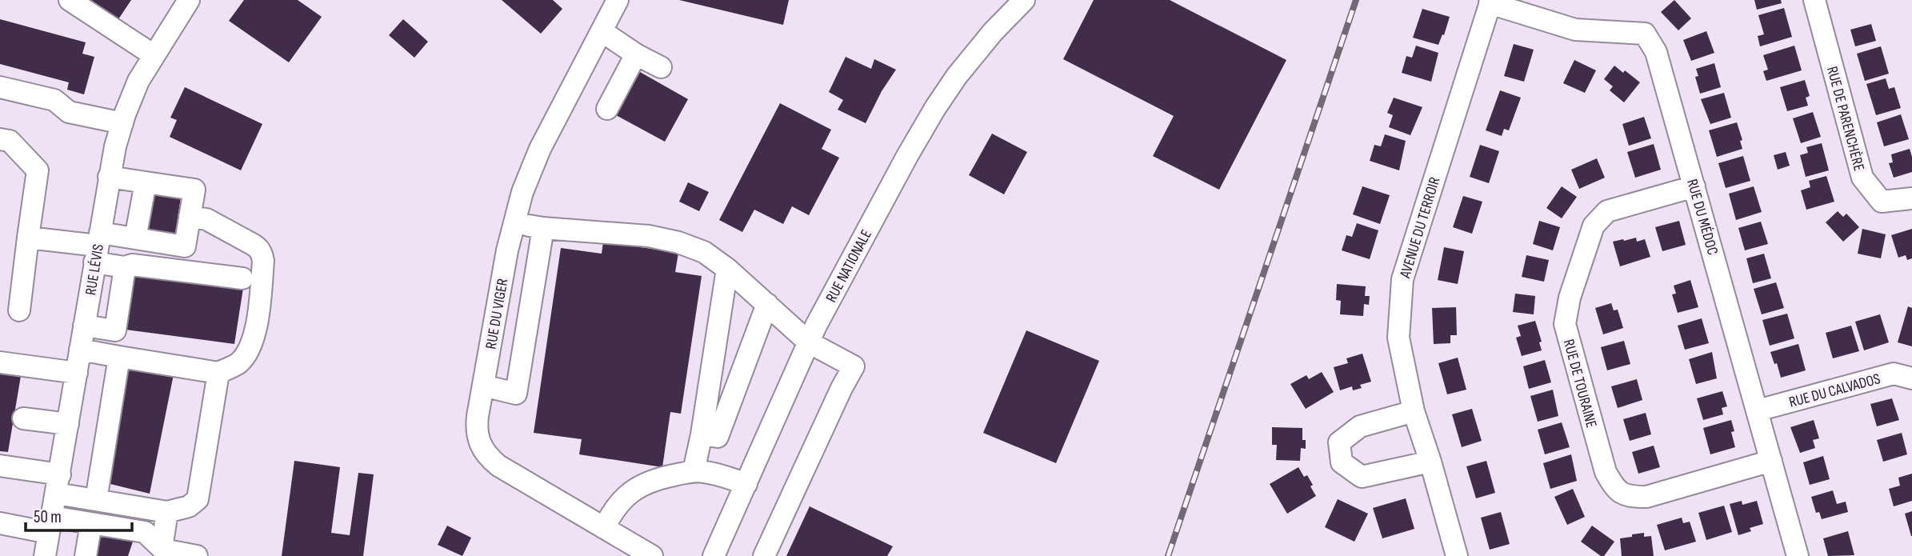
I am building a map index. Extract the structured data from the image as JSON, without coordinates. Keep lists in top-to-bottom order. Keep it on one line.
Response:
{"streets":{"street":["RUE DE PARENCHÈRE","RUE DU MÉDOC","AVENUE DU TERROIR","RUE NATIONALE","RUE LÉVIS","RUE DU VIGER","RUE DE TOURAINE","RUE DU CALVADOS"]},"crossings":[["RUE DU MÉDOC","AVENUE DU TERROIR"],["RUE DU MÉDOC","RUE DE TOURAINE"],["RUE DU MÉDOC","RUE DU CALVADOS"]],"scale_bar":"50 m"}
